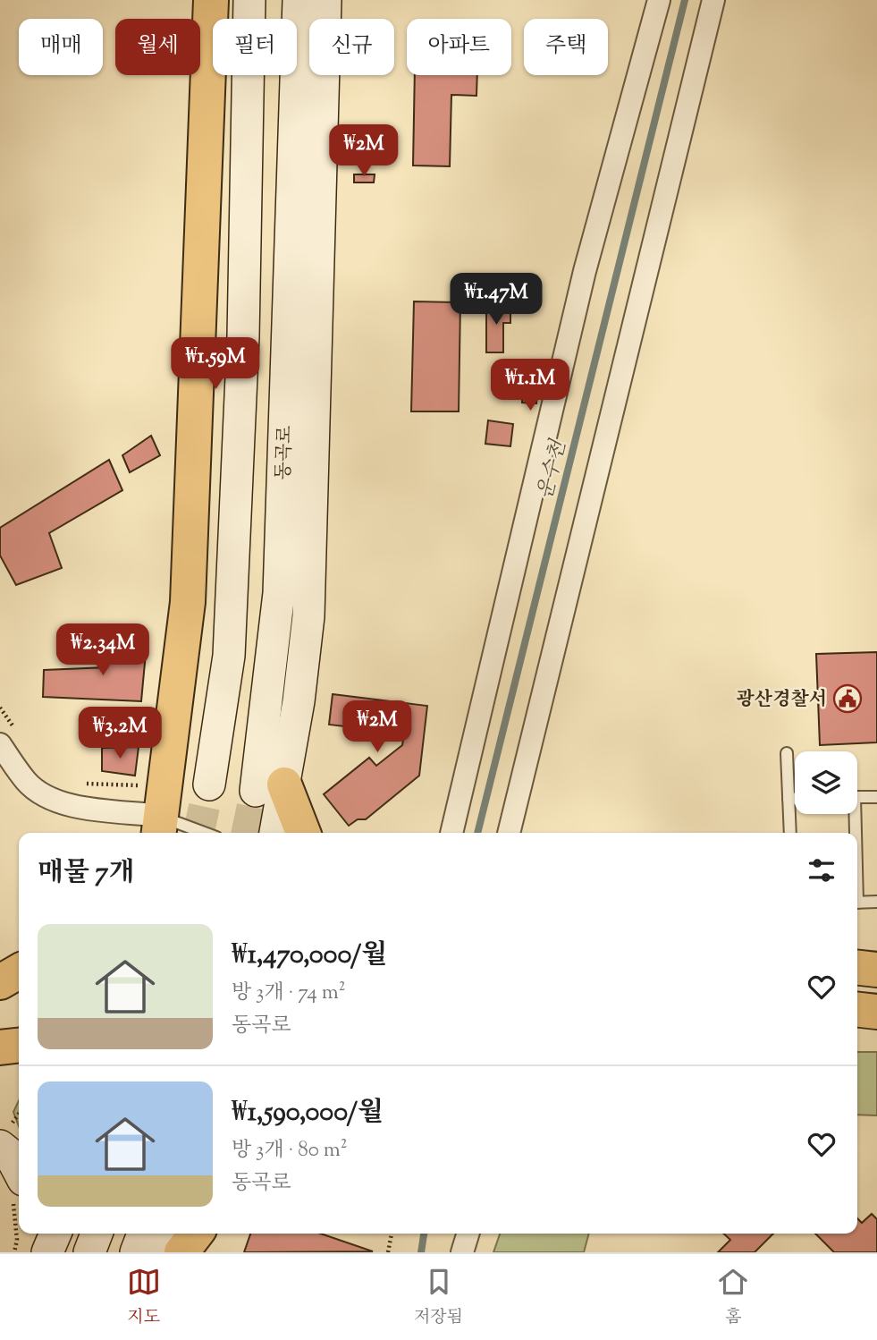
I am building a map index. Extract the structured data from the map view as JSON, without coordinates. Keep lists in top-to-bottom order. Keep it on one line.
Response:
{"streets":{"main road":["동곡로"]},"water":["운수천"],"places":{"public building":["광산경찰서"]},"page":{"chip":["매매","월세","필터","신규","아파트","주택"],"price":["₩2M","₩1.47M","₩1.59M","₩1.1M","₩2.34M","₩2M","₩3.2M"],"heading":"매물 7개","list":[{"name":"₩1,470,000/월","note":"방 3개 · 74 m² · 동곡로"},{"name":"₩1,590,000/월","note":"방 3개 · 80 m² · 동곡로"}],"tabs":["지도","저장됨","홈"]}}
